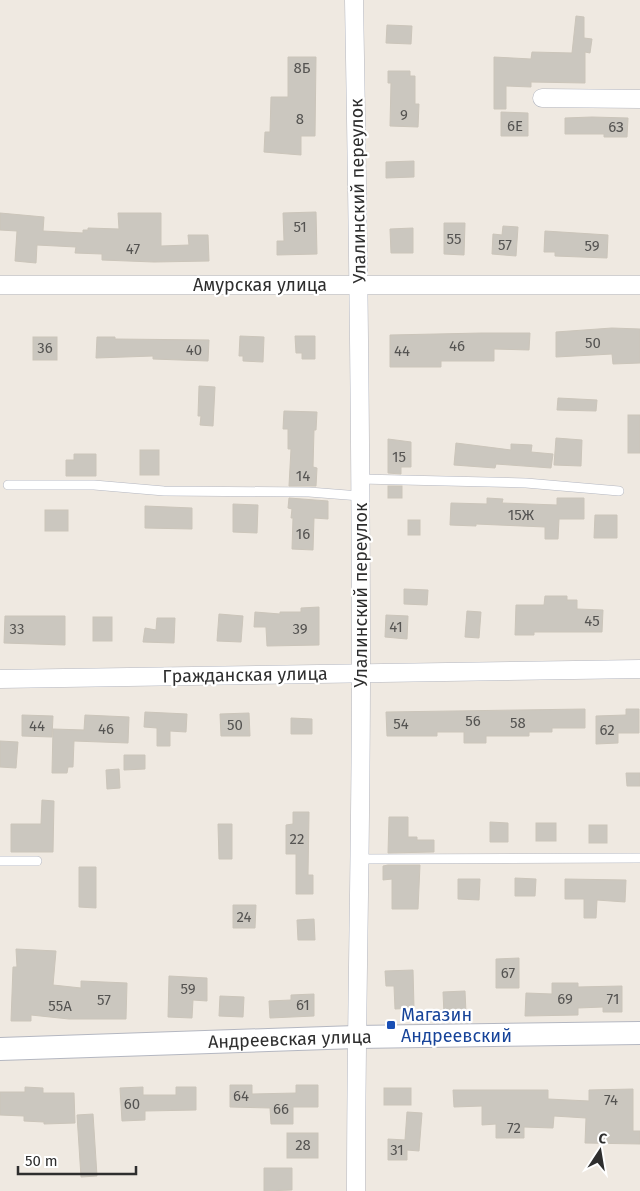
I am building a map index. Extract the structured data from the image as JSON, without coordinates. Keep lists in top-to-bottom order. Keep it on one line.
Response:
{"streets":{"street":["Улалинский переулок","Амурская улица","Гражданская улица","Андреевская улица"]},"crossings":[["Улалинский переулок","Амурская улица"],["Улалинский переулок","Гражданская улица"],["Улалинский переулок","Андреевская улица"]],"places":{"transit":["Магазин Андреевский"]},"house_numbers":["8Б","9","8","6Е","6З","51","55","57","59","47","50","46","36","40","44","15","14","15Ж","16","45","41","33","39","56","58","54","50","44","46","62","22","24","67","59","69","71","57","61","55А","64","74","60","66","72","28","31"],"scale_bar":"50 m","north":"top"}
